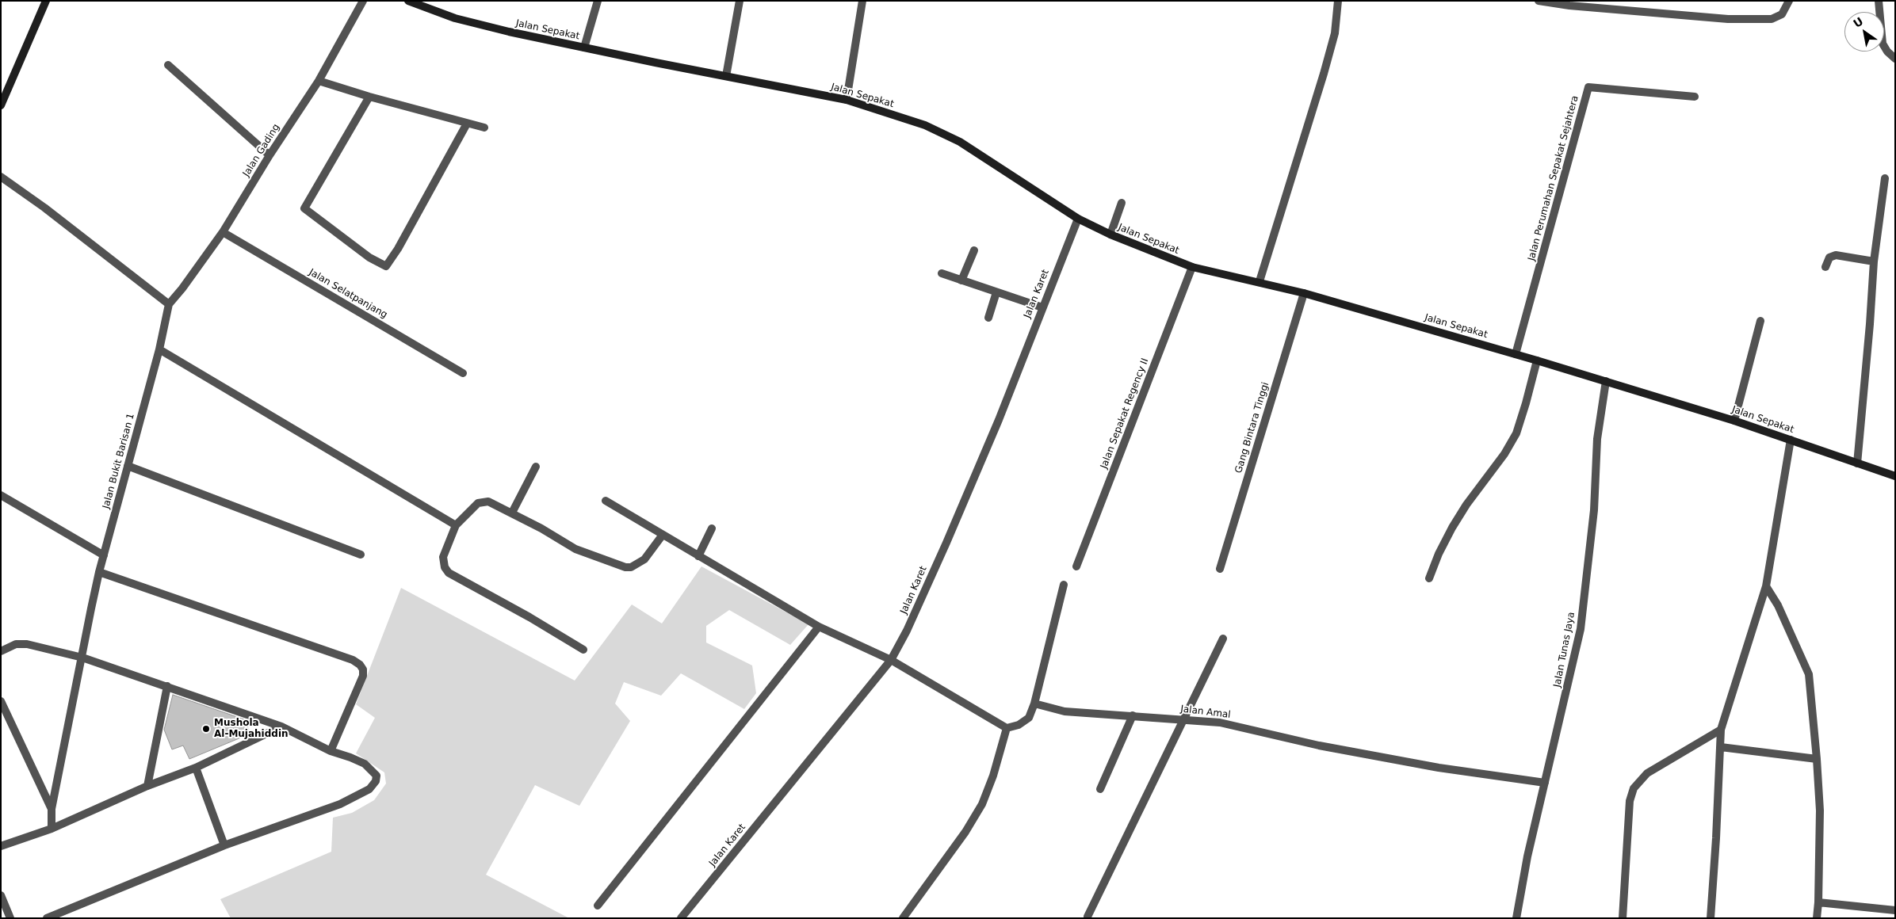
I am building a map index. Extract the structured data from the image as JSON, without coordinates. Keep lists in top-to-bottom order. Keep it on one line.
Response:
{"streets":{"main road":["Jalan Sepakat"],"street":["Jalan Gading","Jalan Perumahan Sepakat Sejahtera","Jalan Selatpanjang","Jalan Karet","Jalan Sepakat Regency II","Gang Bintara Tinggi","Jalan Bukit Barisan 1","Jalan Tunas Jaya","Jalan Amal"]},"crossings":[["Jalan Sepakat","Jalan Perumahan Sepakat Sejahtera"],["Jalan Sepakat","Jalan Karet"],["Jalan Sepakat","Jalan Sepakat Regency II"],["Jalan Sepakat","Gang Bintara Tinggi"],["Jalan Sepakat","Jalan Tunas Jaya"],["Jalan Gading","Jalan Selatpanjang"],["Jalan Gading","Jalan Bukit Barisan 1"],["Jalan Tunas Jaya","Jalan Amal"]],"places":["Mushola Al-Mujahiddin"],"north":"top left"}
